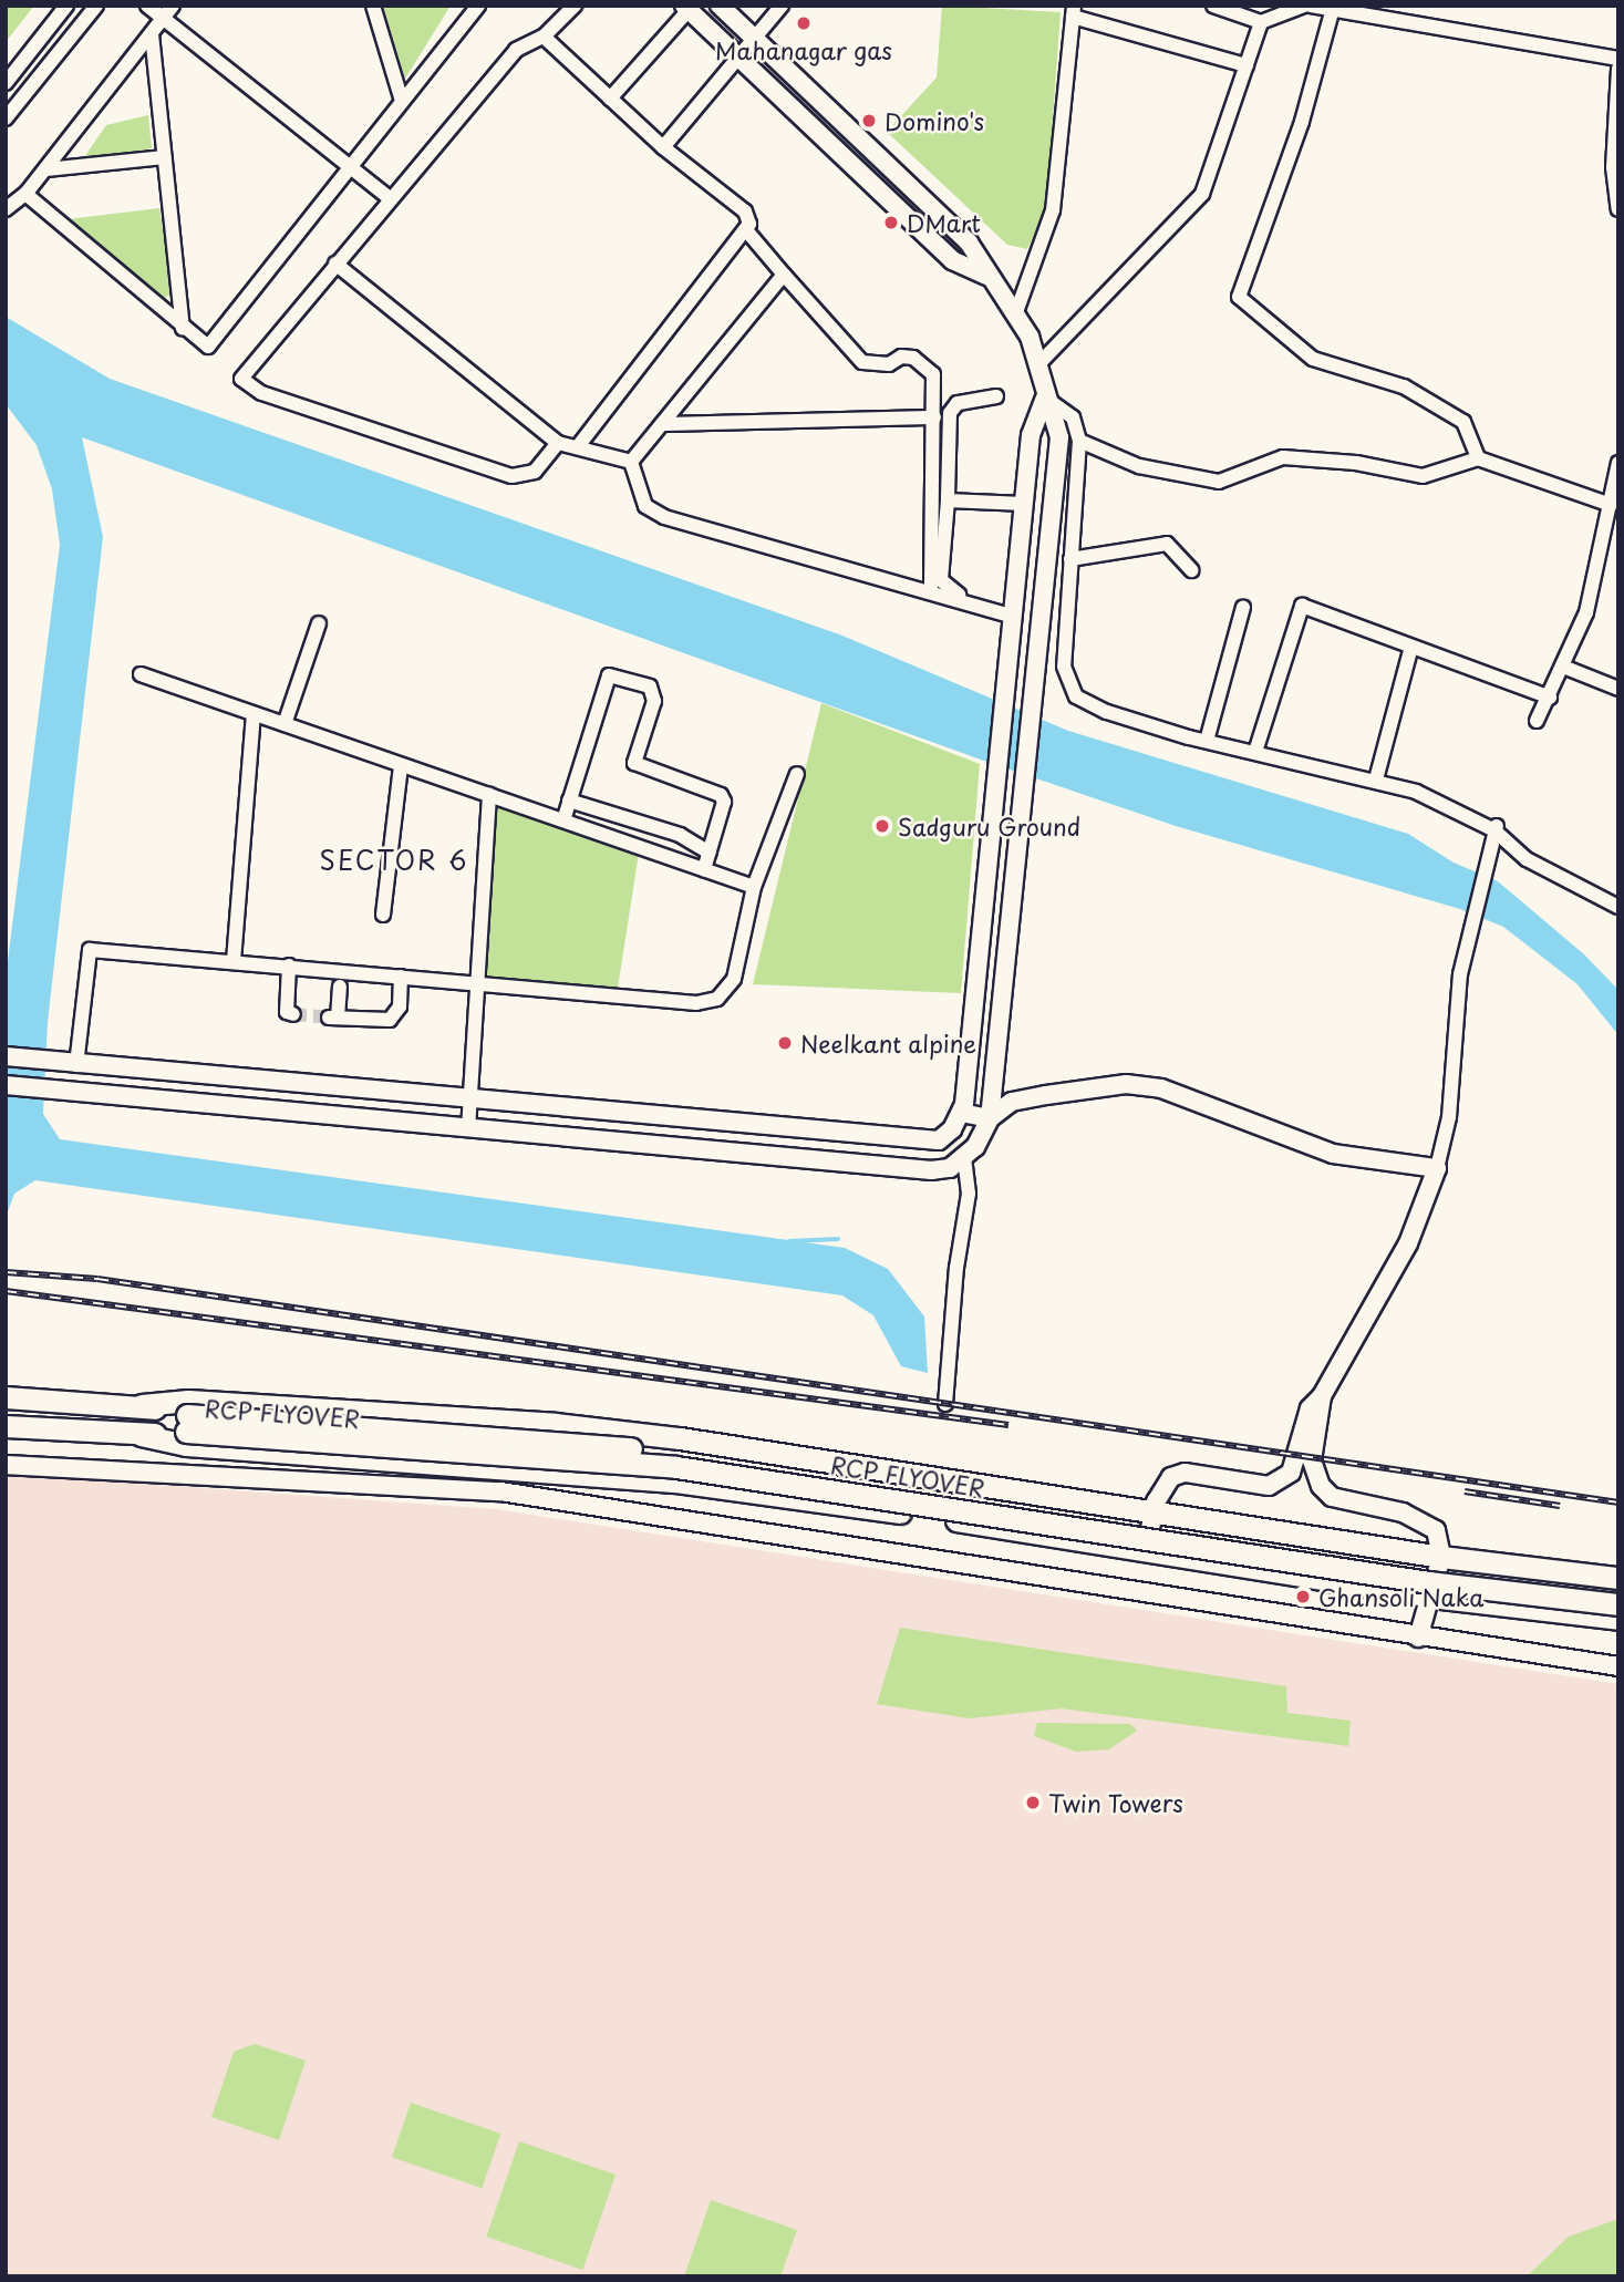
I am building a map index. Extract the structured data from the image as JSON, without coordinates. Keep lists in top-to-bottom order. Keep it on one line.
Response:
{"streets":{"main road":["RCP FLYOVER"]},"districts":["SECTOR 6"],"places":["Mahanagar gas","Domino's","DMart","Sadguru Ground","Neelkant alpine","Ghansoli Naka","Twin Towers"]}
